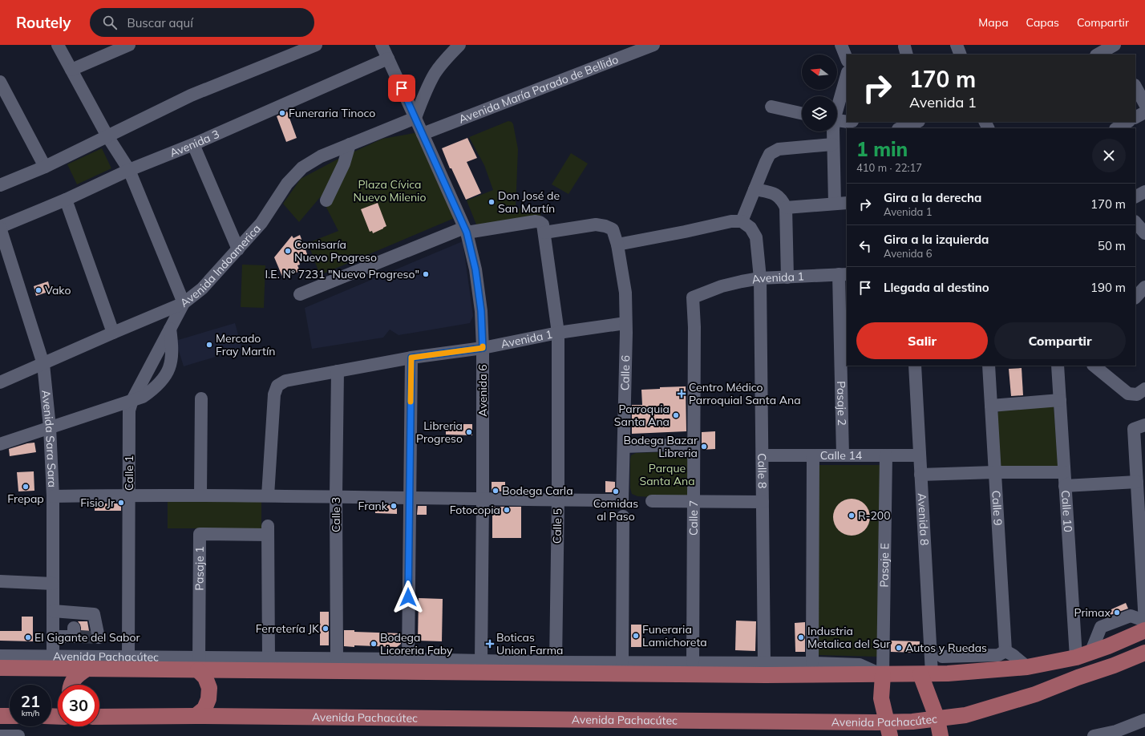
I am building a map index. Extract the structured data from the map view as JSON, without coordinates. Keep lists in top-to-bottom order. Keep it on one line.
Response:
{"streets":{"main road":["Avenida Pachacútec"],"street":["Avenida María Parado de Bellido","Avenida 3","Avenida Indoamerica","Avenida 1","Calle 6","Avenida 6","Pasaje 2","Avenida Sara Sara","Calle 14","Calle 8","Calle 1","Calle 9","Calle 10","Calle 3","Calle 7","Avenida 8","Calle 5","Pasaje E","Pasaje 1"]},"crossings":[["Avenida María Parado de Bellido","Avenida 6"],["Avenida 3","Avenida 6"],["Avenida 3","Avenida Sara Sara"],["Avenida Indoamerica","Avenida 6"],["Avenida Indoamerica","Avenida Sara Sara"],["Avenida Indoamerica","Calle 1"],["Avenida 1","Calle 6"],["Avenida 1","Avenida 6"],["Avenida 1","Pasaje 2"],["Avenida 1","Calle 8"],["Avenida 1","Calle 3"],["Avenida 1","Calle 7"],["Avenida 1","Calle 5"],["Calle 6","Calle 5"],["Avenida 6","Avenida Pachacútec"],["Pasaje 2","Calle 14"],["Avenida Sara Sara","Avenida Pachacútec"],["Calle 14","Calle 8"],["Calle 14","Avenida 8"],["Calle 14","Pasaje E"],["Calle 8","Avenida Pachacútec"],["Calle 1","Avenida Pachacútec"],["Calle 10","Avenida Pachacútec"],["Calle 3","Avenida Pachacútec"],["Calle 7","Avenida Pachacútec"],["Avenida 8","Avenida Pachacútec"],["Calle 5","Avenida Pachacútec"],["Pasaje E","Avenida Pachacútec"],["Pasaje 1","Avenida Pachacútec"]],"parks":["Plaza Cívica Nuevo Milenio","Parque Santa Ana"],"places":{"other":["Funeraria Tinoco","Don José de San Martín","Comisaría Nuevo Progreso","I.E. N° 7231 \"Nuevo Progreso\"","Vako","Mercado Fray Martín","Parroquia Santa Ana","Libreria Progreso","Bodega Bazar Libreria","Frepap","Bodega Carla","Comidas al Paso","Fisio Jr","Frank","Fotocopia","R-200","Primax","Ferretería JK","Funeraria Lamichoreta","El Gigante del Sabor","Industria Metalica del Sur","Bodega Licoreria Faby","Autos y Ruedas"],"health":["Centro Médico Parroquial Santa Ana","Boticas Union Farma"]},"north":"left","page":{"header":"Routely","search":"Buscar aquí","nav":["Mapa","Capas","Compartir"],"turn":["170 m","Avenida 1"],"heading":["1 min","410 m · 22:17"],"list":[{"name":"Gira a la derecha","note":"Avenida 1","value":"170 m"},{"name":"Gira a la izquierda","note":"Avenida 6","value":"50 m"},{"name":"Llegada al destino","value":"190 m"}],"buttons":["Salir","Compartir"],"speed":"21 km/h","limit":"30"}}
